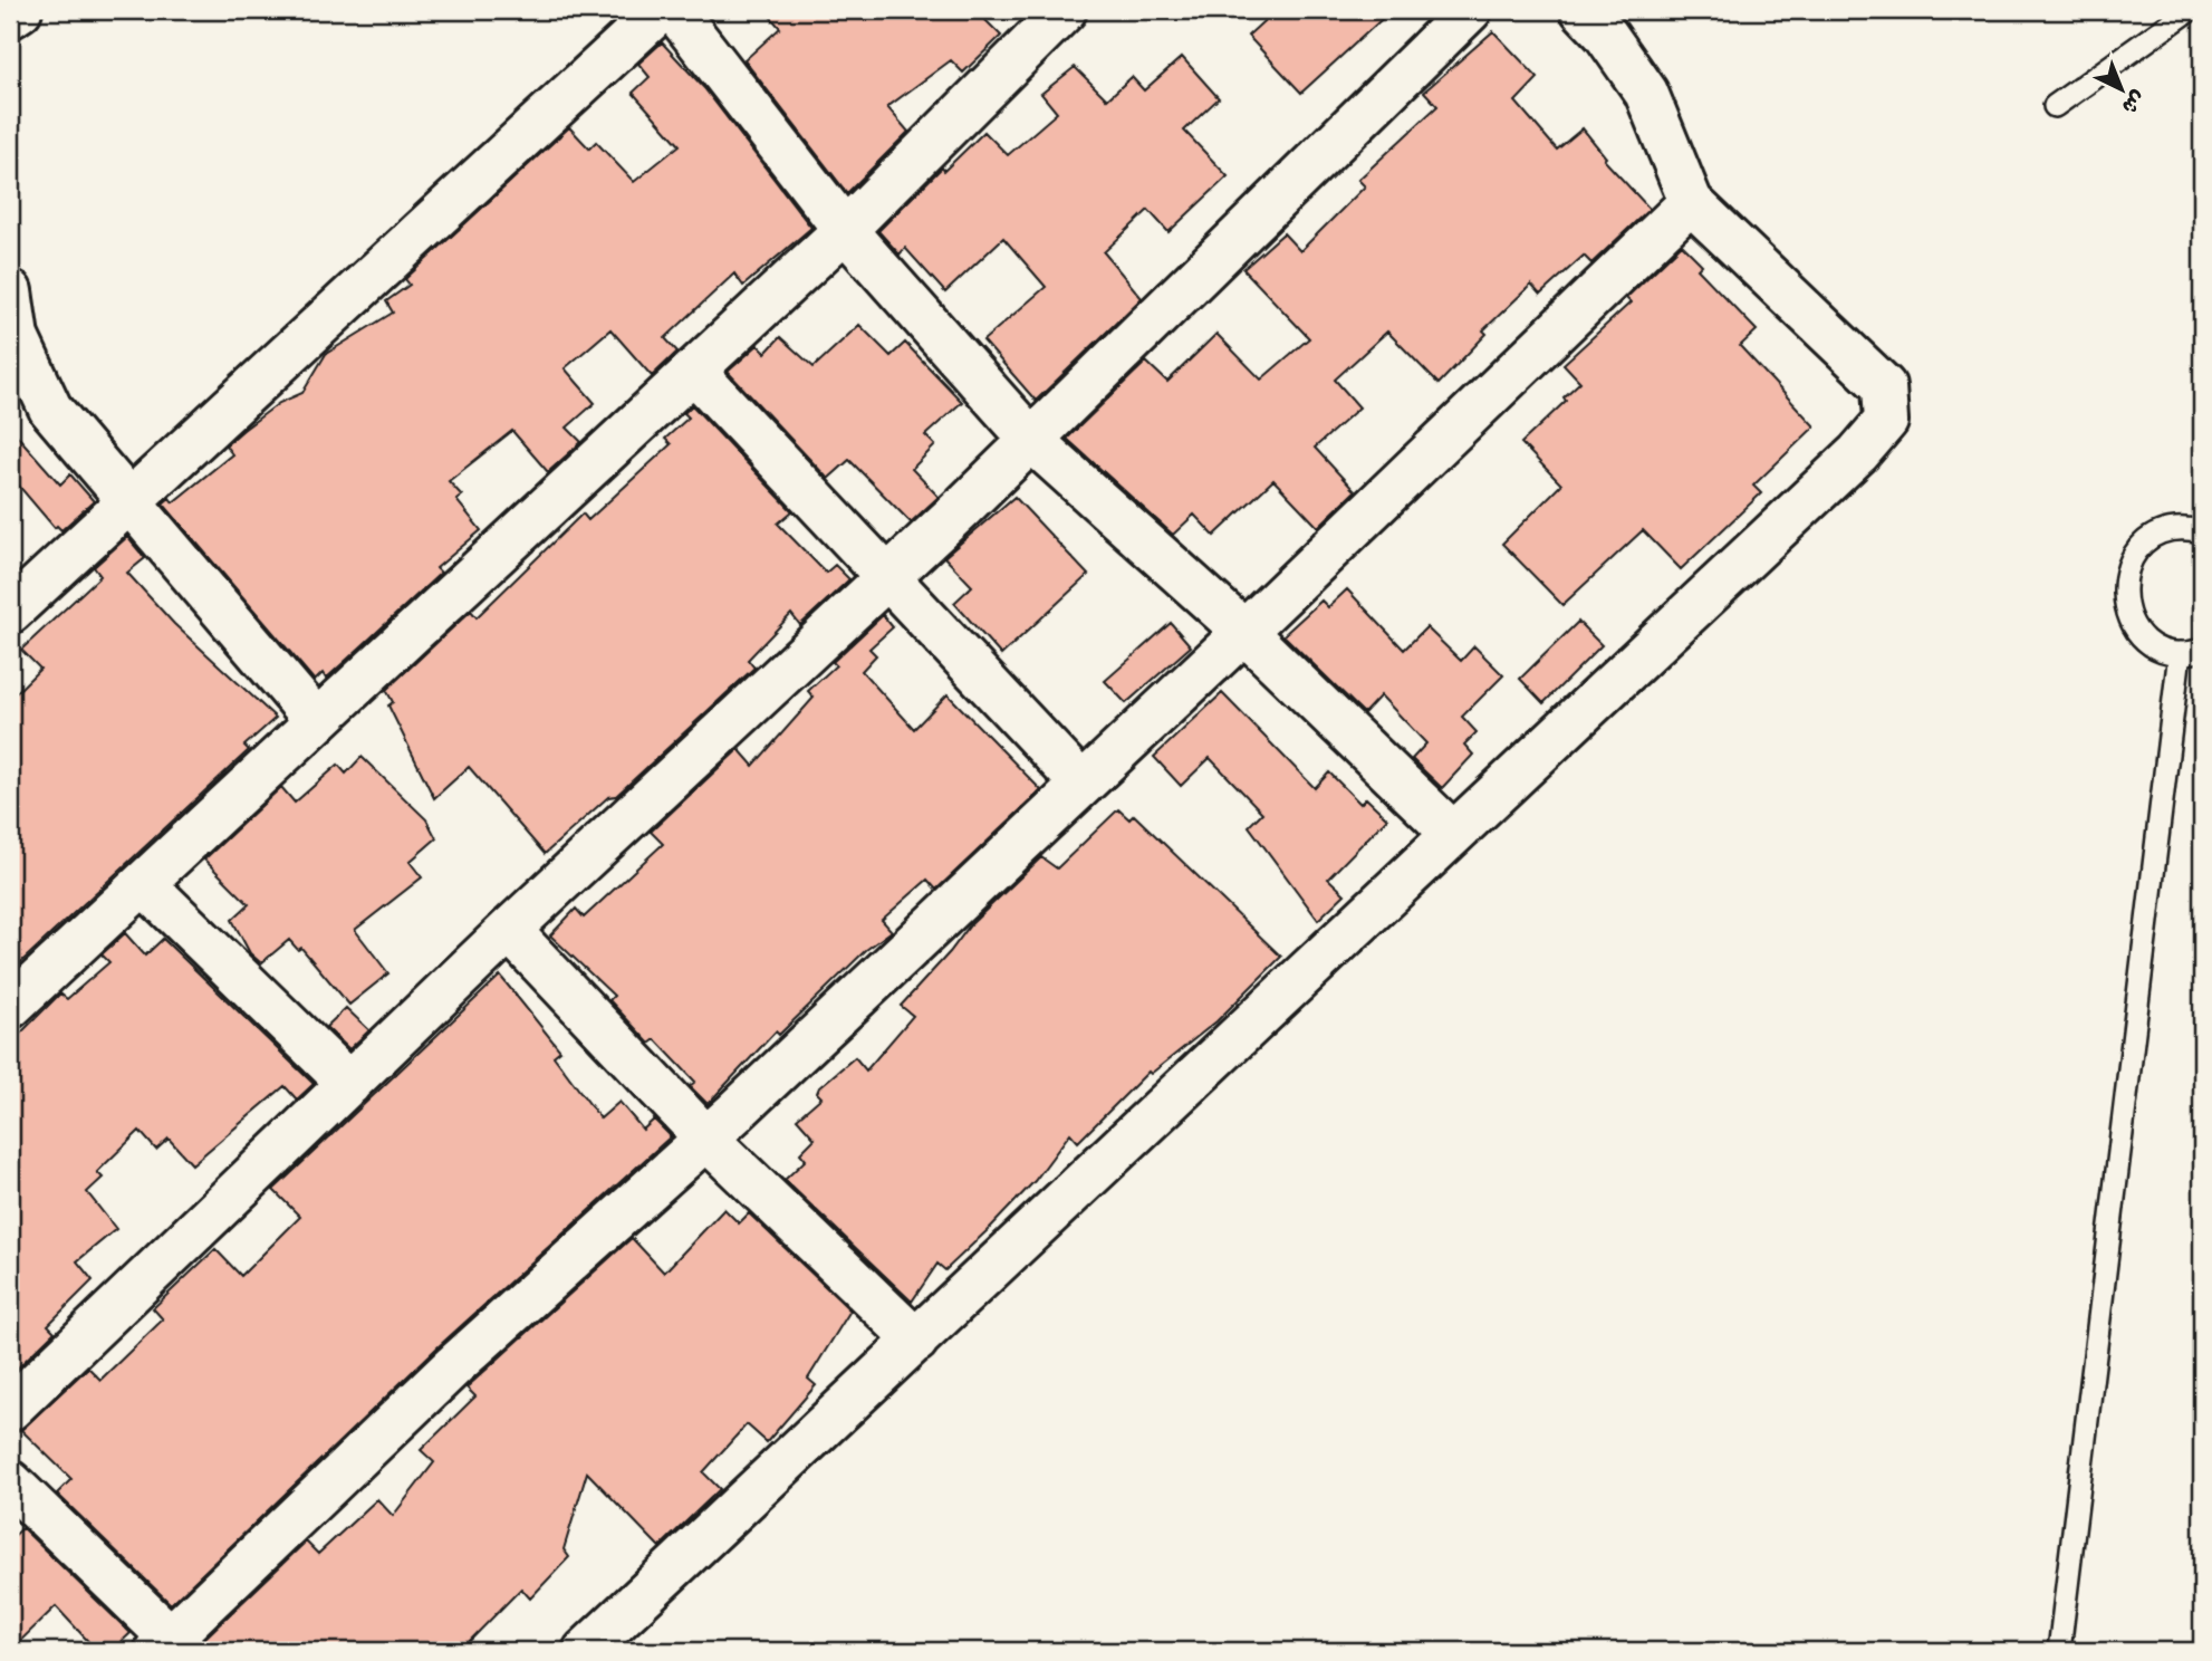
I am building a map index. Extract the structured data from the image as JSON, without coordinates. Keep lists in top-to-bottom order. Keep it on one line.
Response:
{"north":"bottom right"}
